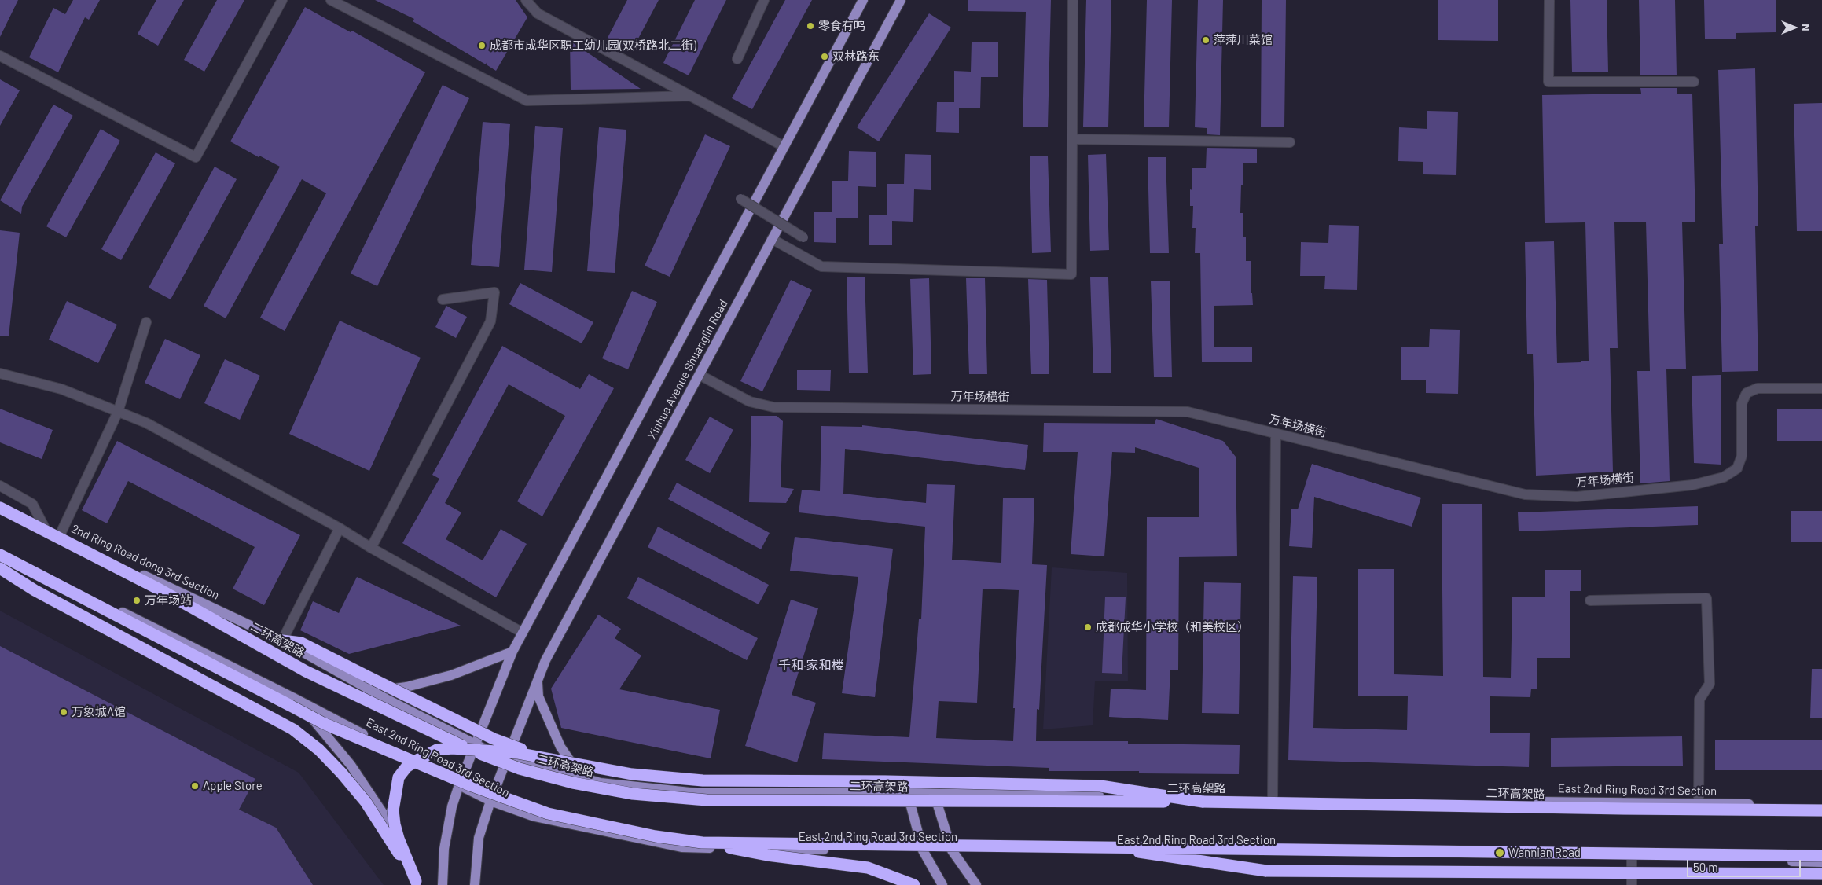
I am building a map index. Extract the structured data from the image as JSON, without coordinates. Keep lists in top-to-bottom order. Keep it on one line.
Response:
{"streets":{"highway":["二环高架路"],"main road":["Xinhua Avenue Shuanglin Road","2nd Ring Road dong 3rd Section","East 2nd Ring Road 3rd Section"],"street":["万年场横街"]},"crossings":[["Xinhua Avenue Shuanglin Road","万年场横街"],["Xinhua Avenue Shuanglin Road","East 2nd Ring Road 3rd Section"],["2nd Ring Road dong 3rd Section","East 2nd Ring Road 3rd Section"]],"districts":["千和·家和楼"],"places":["零食有鸣","萍萍川菜馆","成都市成华区职工幼儿园(双桥路北二街)","双林路东","万年场站","成都成华小学校（和美校区）","万象城A馆","Apple Store","Wannian Road"],"scale_bar":"50 m","north":"right"}
